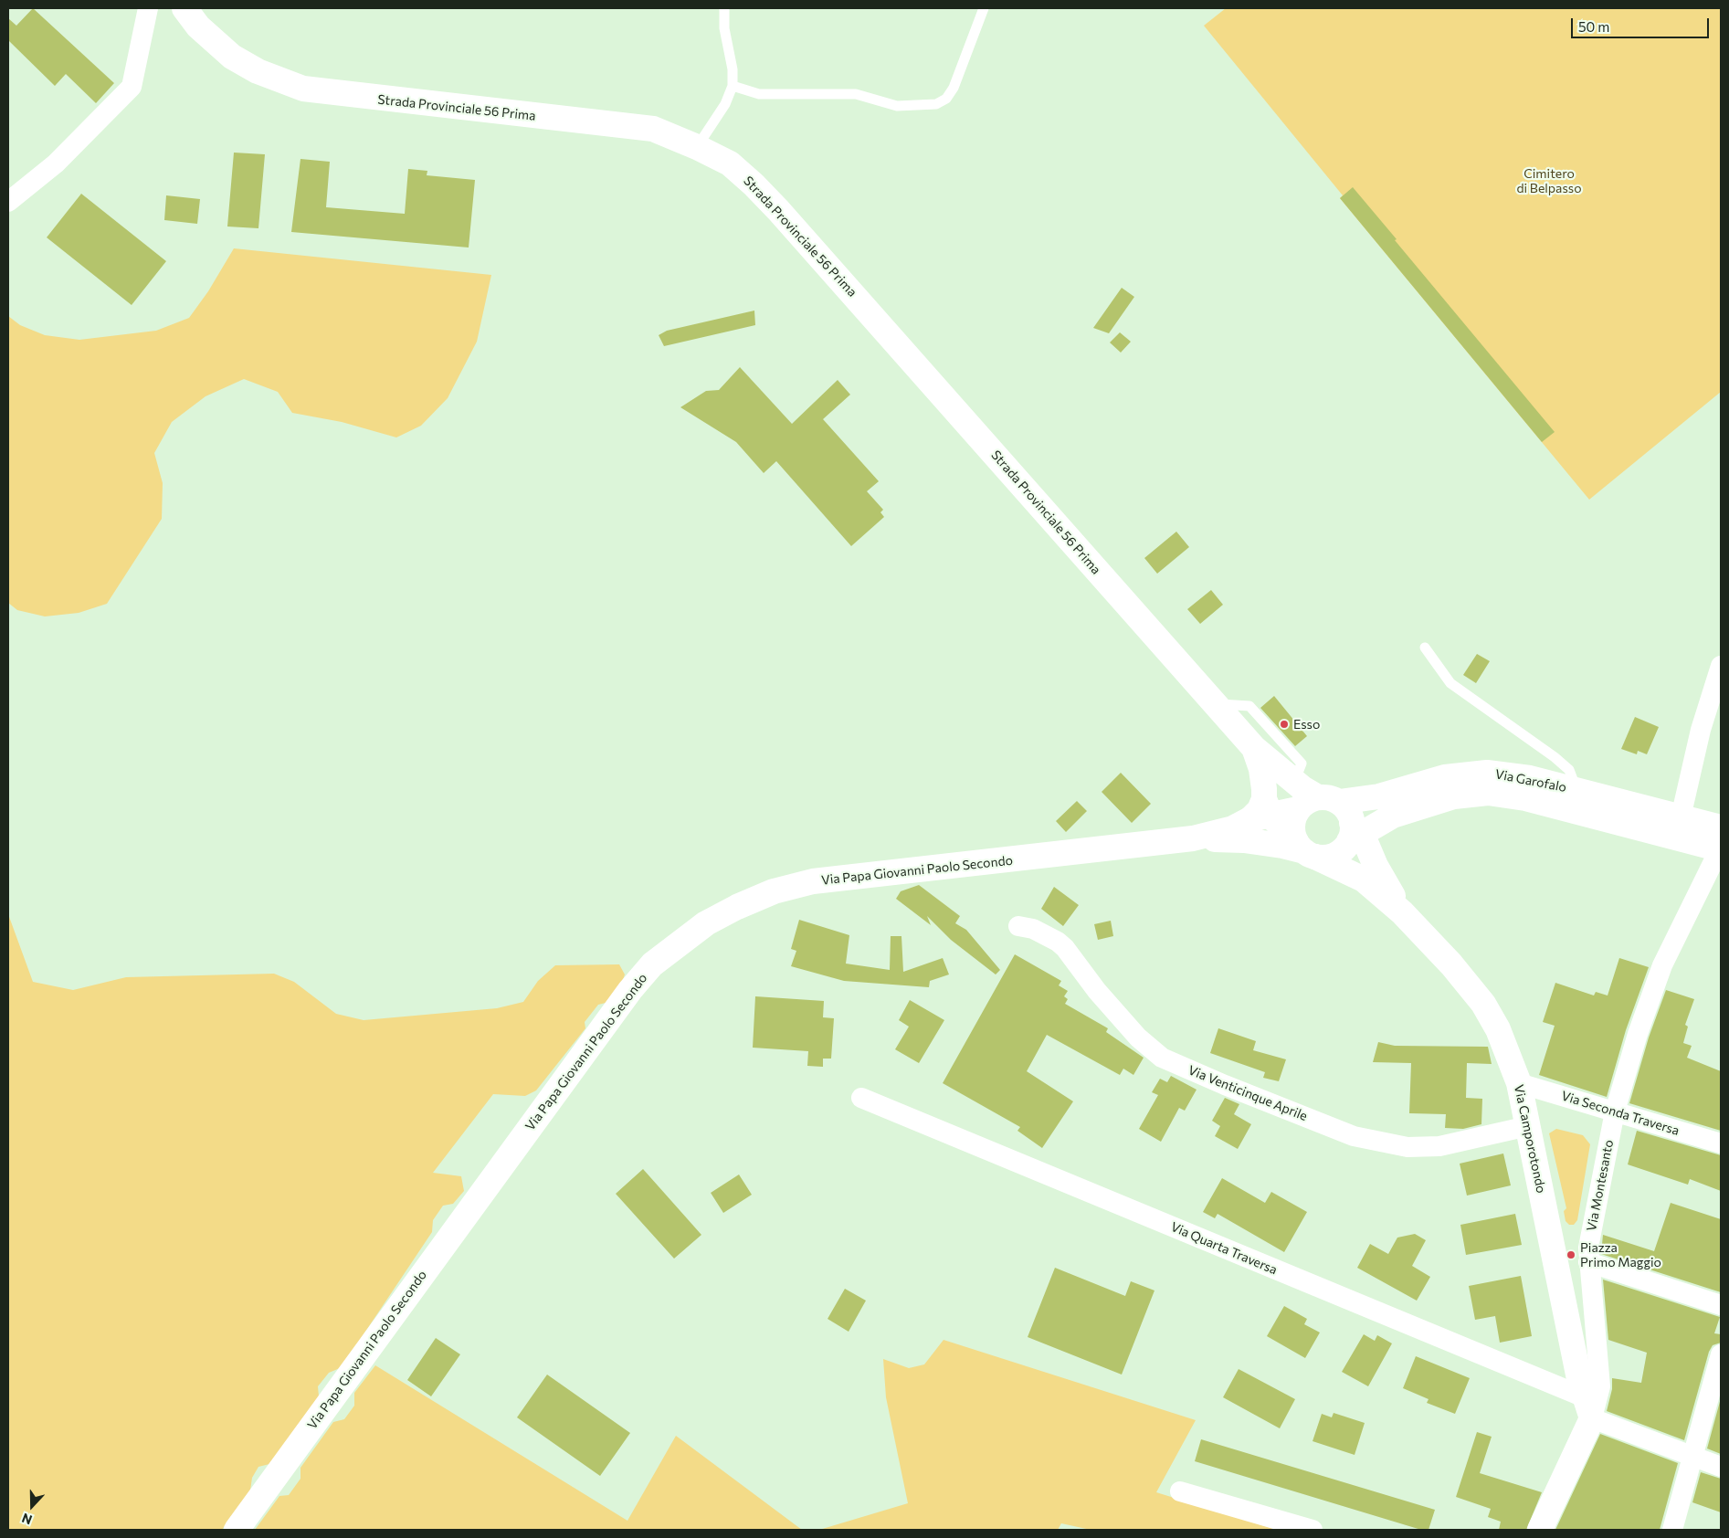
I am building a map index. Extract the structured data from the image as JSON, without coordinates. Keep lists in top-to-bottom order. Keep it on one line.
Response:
{"streets":{"street":["Strada Provinciale 56 Prima","Via Garofalo","Via Papa Giovanni Paolo Secondo","Via Venticinque Aprile","Via Seconda Traversa","Via Camporotondo","Via Montesanto","Via Quarta Traversa"]},"crossings":[["Via Garofalo","Via Papa Giovanni Paolo Secondo"],["Via Garofalo","Via Montesanto"],["Via Venticinque Aprile","Via Camporotondo"],["Via Seconda Traversa","Via Camporotondo"],["Via Seconda Traversa","Via Montesanto"],["Via Camporotondo","Via Montesanto"],["Via Camporotondo","Via Quarta Traversa"],["Via Montesanto","Via Quarta Traversa"]],"parks":["Cimitero di Belpasso"],"places":["Esso","Piazza Primo Maggio"],"scale_bar":"50 m","north":"bottom"}
